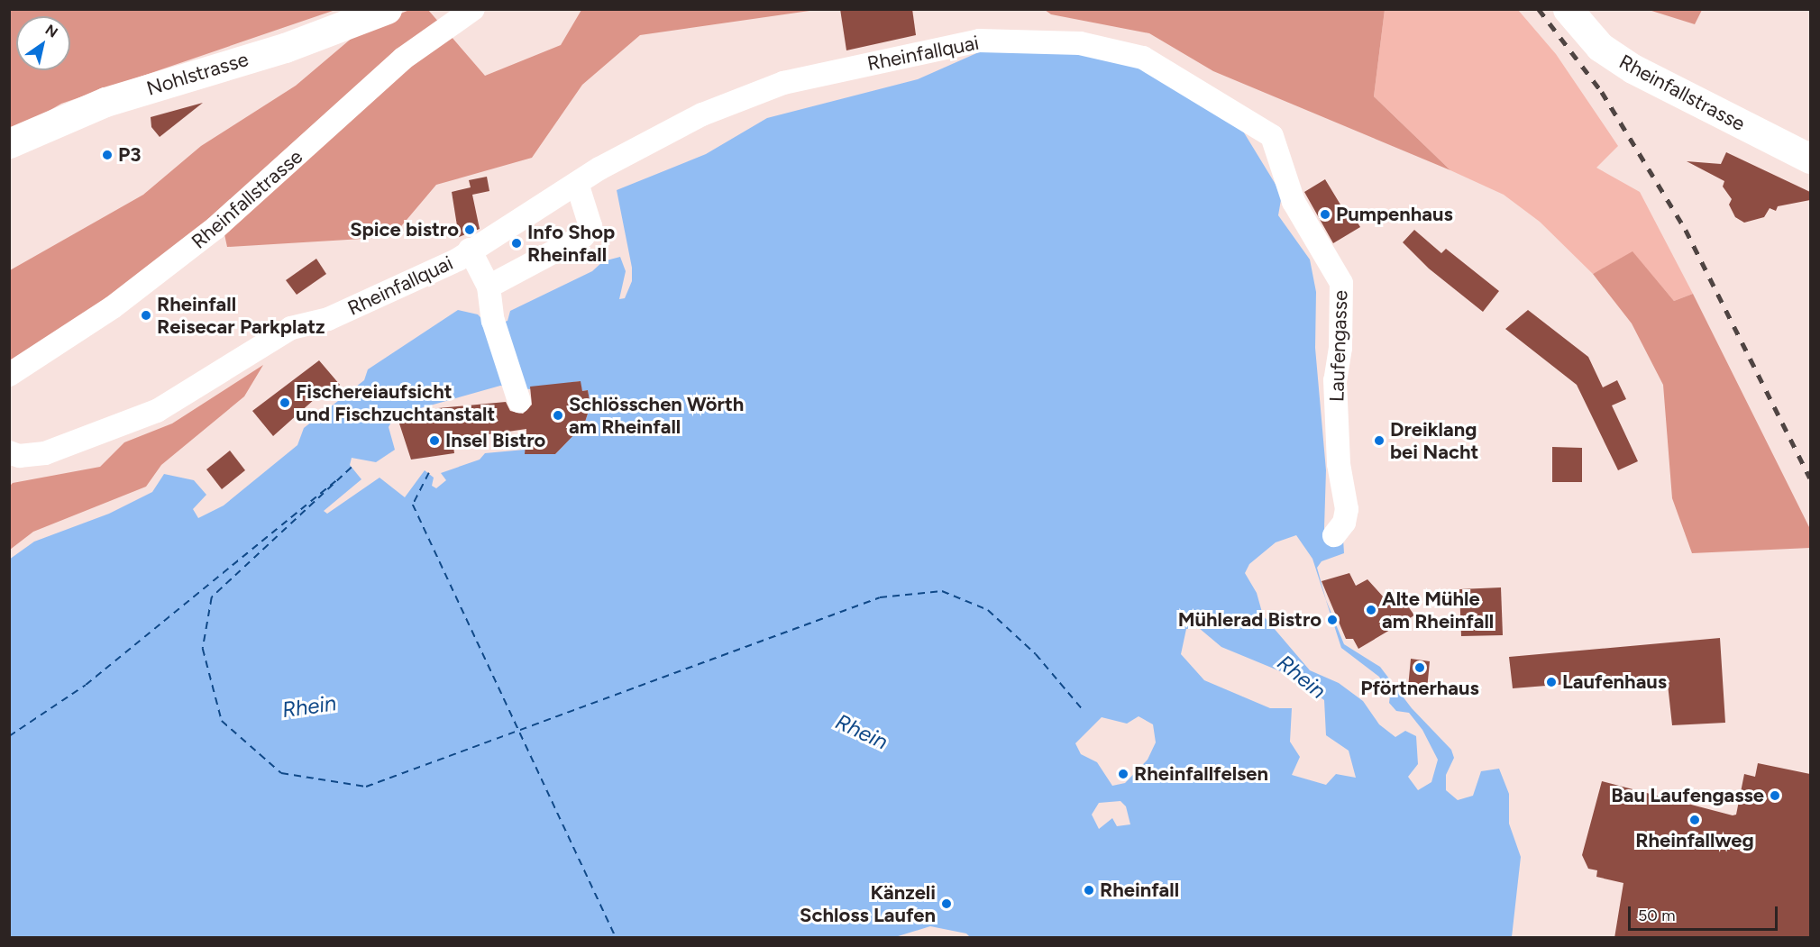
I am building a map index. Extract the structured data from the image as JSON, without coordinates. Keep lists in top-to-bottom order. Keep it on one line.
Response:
{"streets":{"street":["Rheinfallquai","Nohlstrasse","Rheinfallstrasse","Laufengasse"]},"crossings":[["Rheinfallquai","Laufengasse"]],"water":["Rhein"],"places":["P3","Pumpenhaus","Spice bistro","Info Shop Rheinfall","Rheinfall Reisecar Parkplatz","Fischereiaufsicht und Fischzuchtanstalt","Schlösschen Wörth am Rheinfall","Insel Bistro","Dreiklang bei Nacht","Alte Mühle am Rheinfall","Mühlerad Bistro","Pförtnerhaus","Laufenhaus","Rheinfallfelsen","Bau Laufengasse","Rheinfallweg","Rheinfall","Känzeli Schloss Laufen"],"scale_bar":"50 m","north":"top right"}
